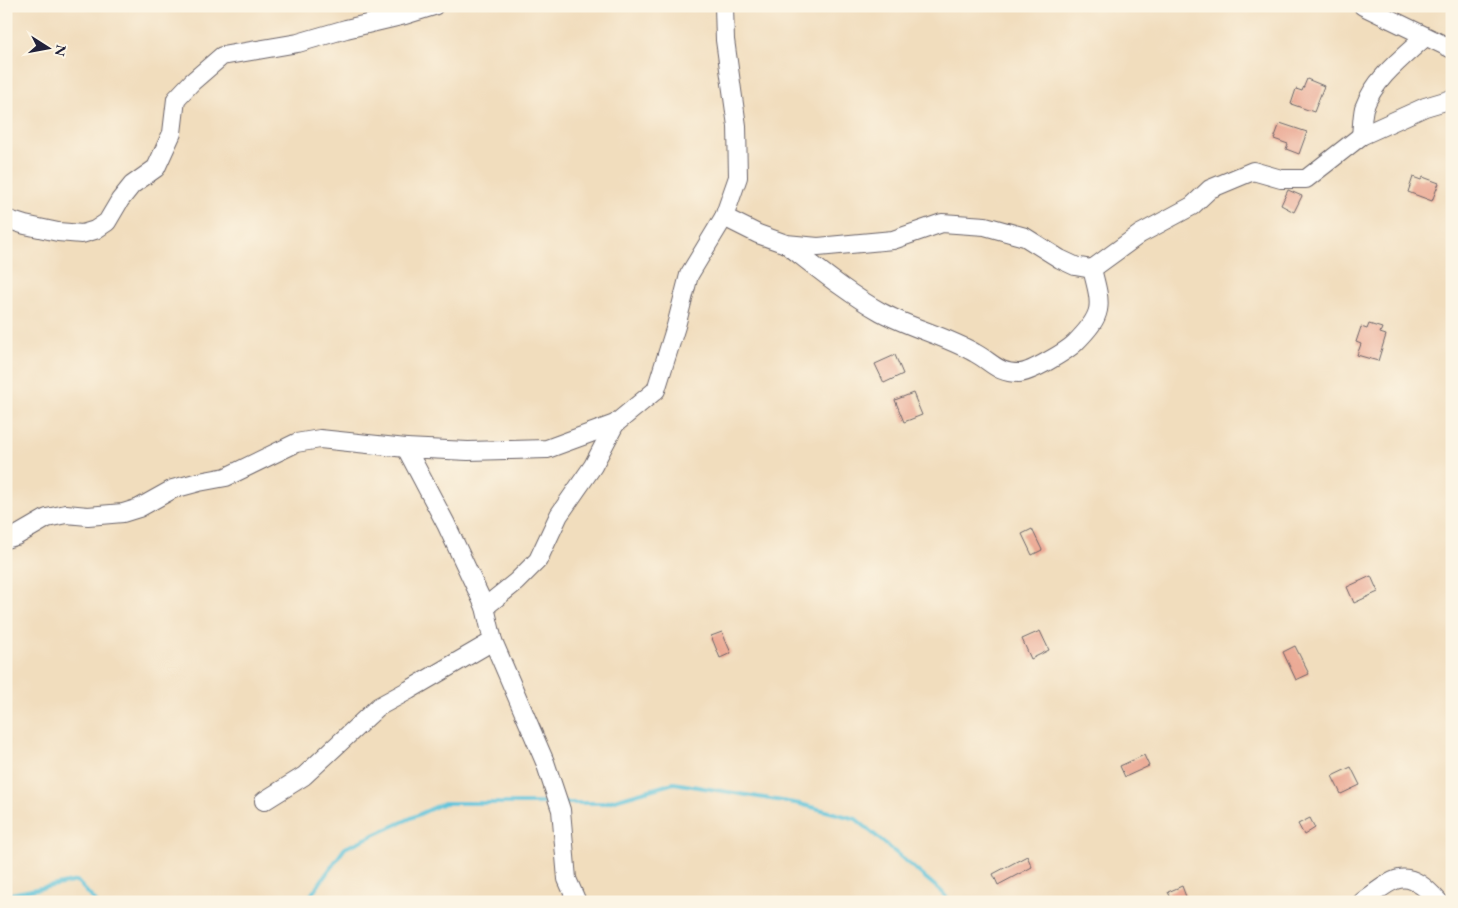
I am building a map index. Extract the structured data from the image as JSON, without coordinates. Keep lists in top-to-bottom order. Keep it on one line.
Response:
{"north":"right"}
